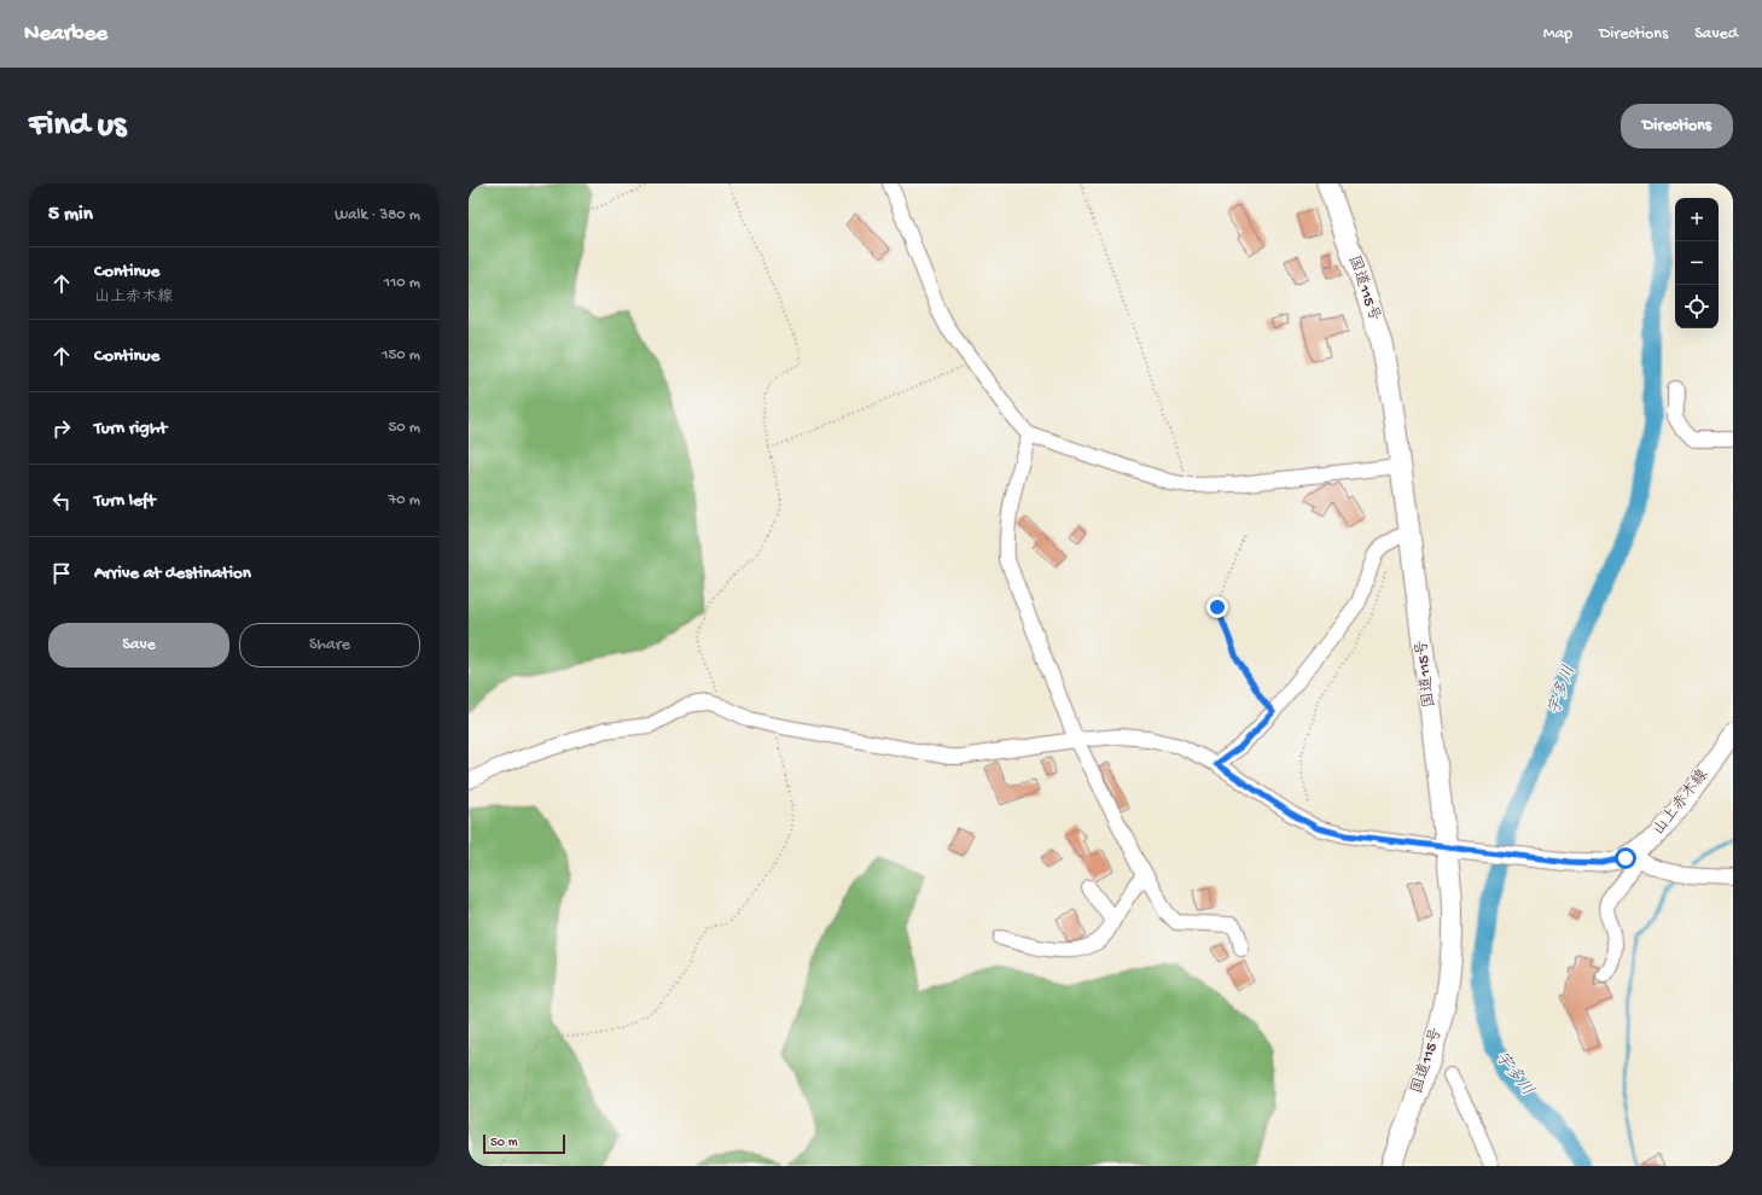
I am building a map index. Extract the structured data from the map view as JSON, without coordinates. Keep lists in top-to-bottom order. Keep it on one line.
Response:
{"streets":{"highway":["国道115号"],"main road":["山上赤木線"]},"crossings":[["国道115号","山上赤木線"]],"water":["宇多川"],"scale_bar":"50 m","page":{"header":"Nearbee","nav":["Map","Directions","Saved"],"buttons":["Directions",["Save","Share"]],"title":"Find us","heading":["5 min","Walk · 380 m"],"map_buttons":["+","−"],"list":[["Continue","山上赤木線","110 m"],["Continue","150 m"],["Turn right","50 m"],["Turn left","70 m"],"Arrive at destination"],"scale":"50 m"}}
